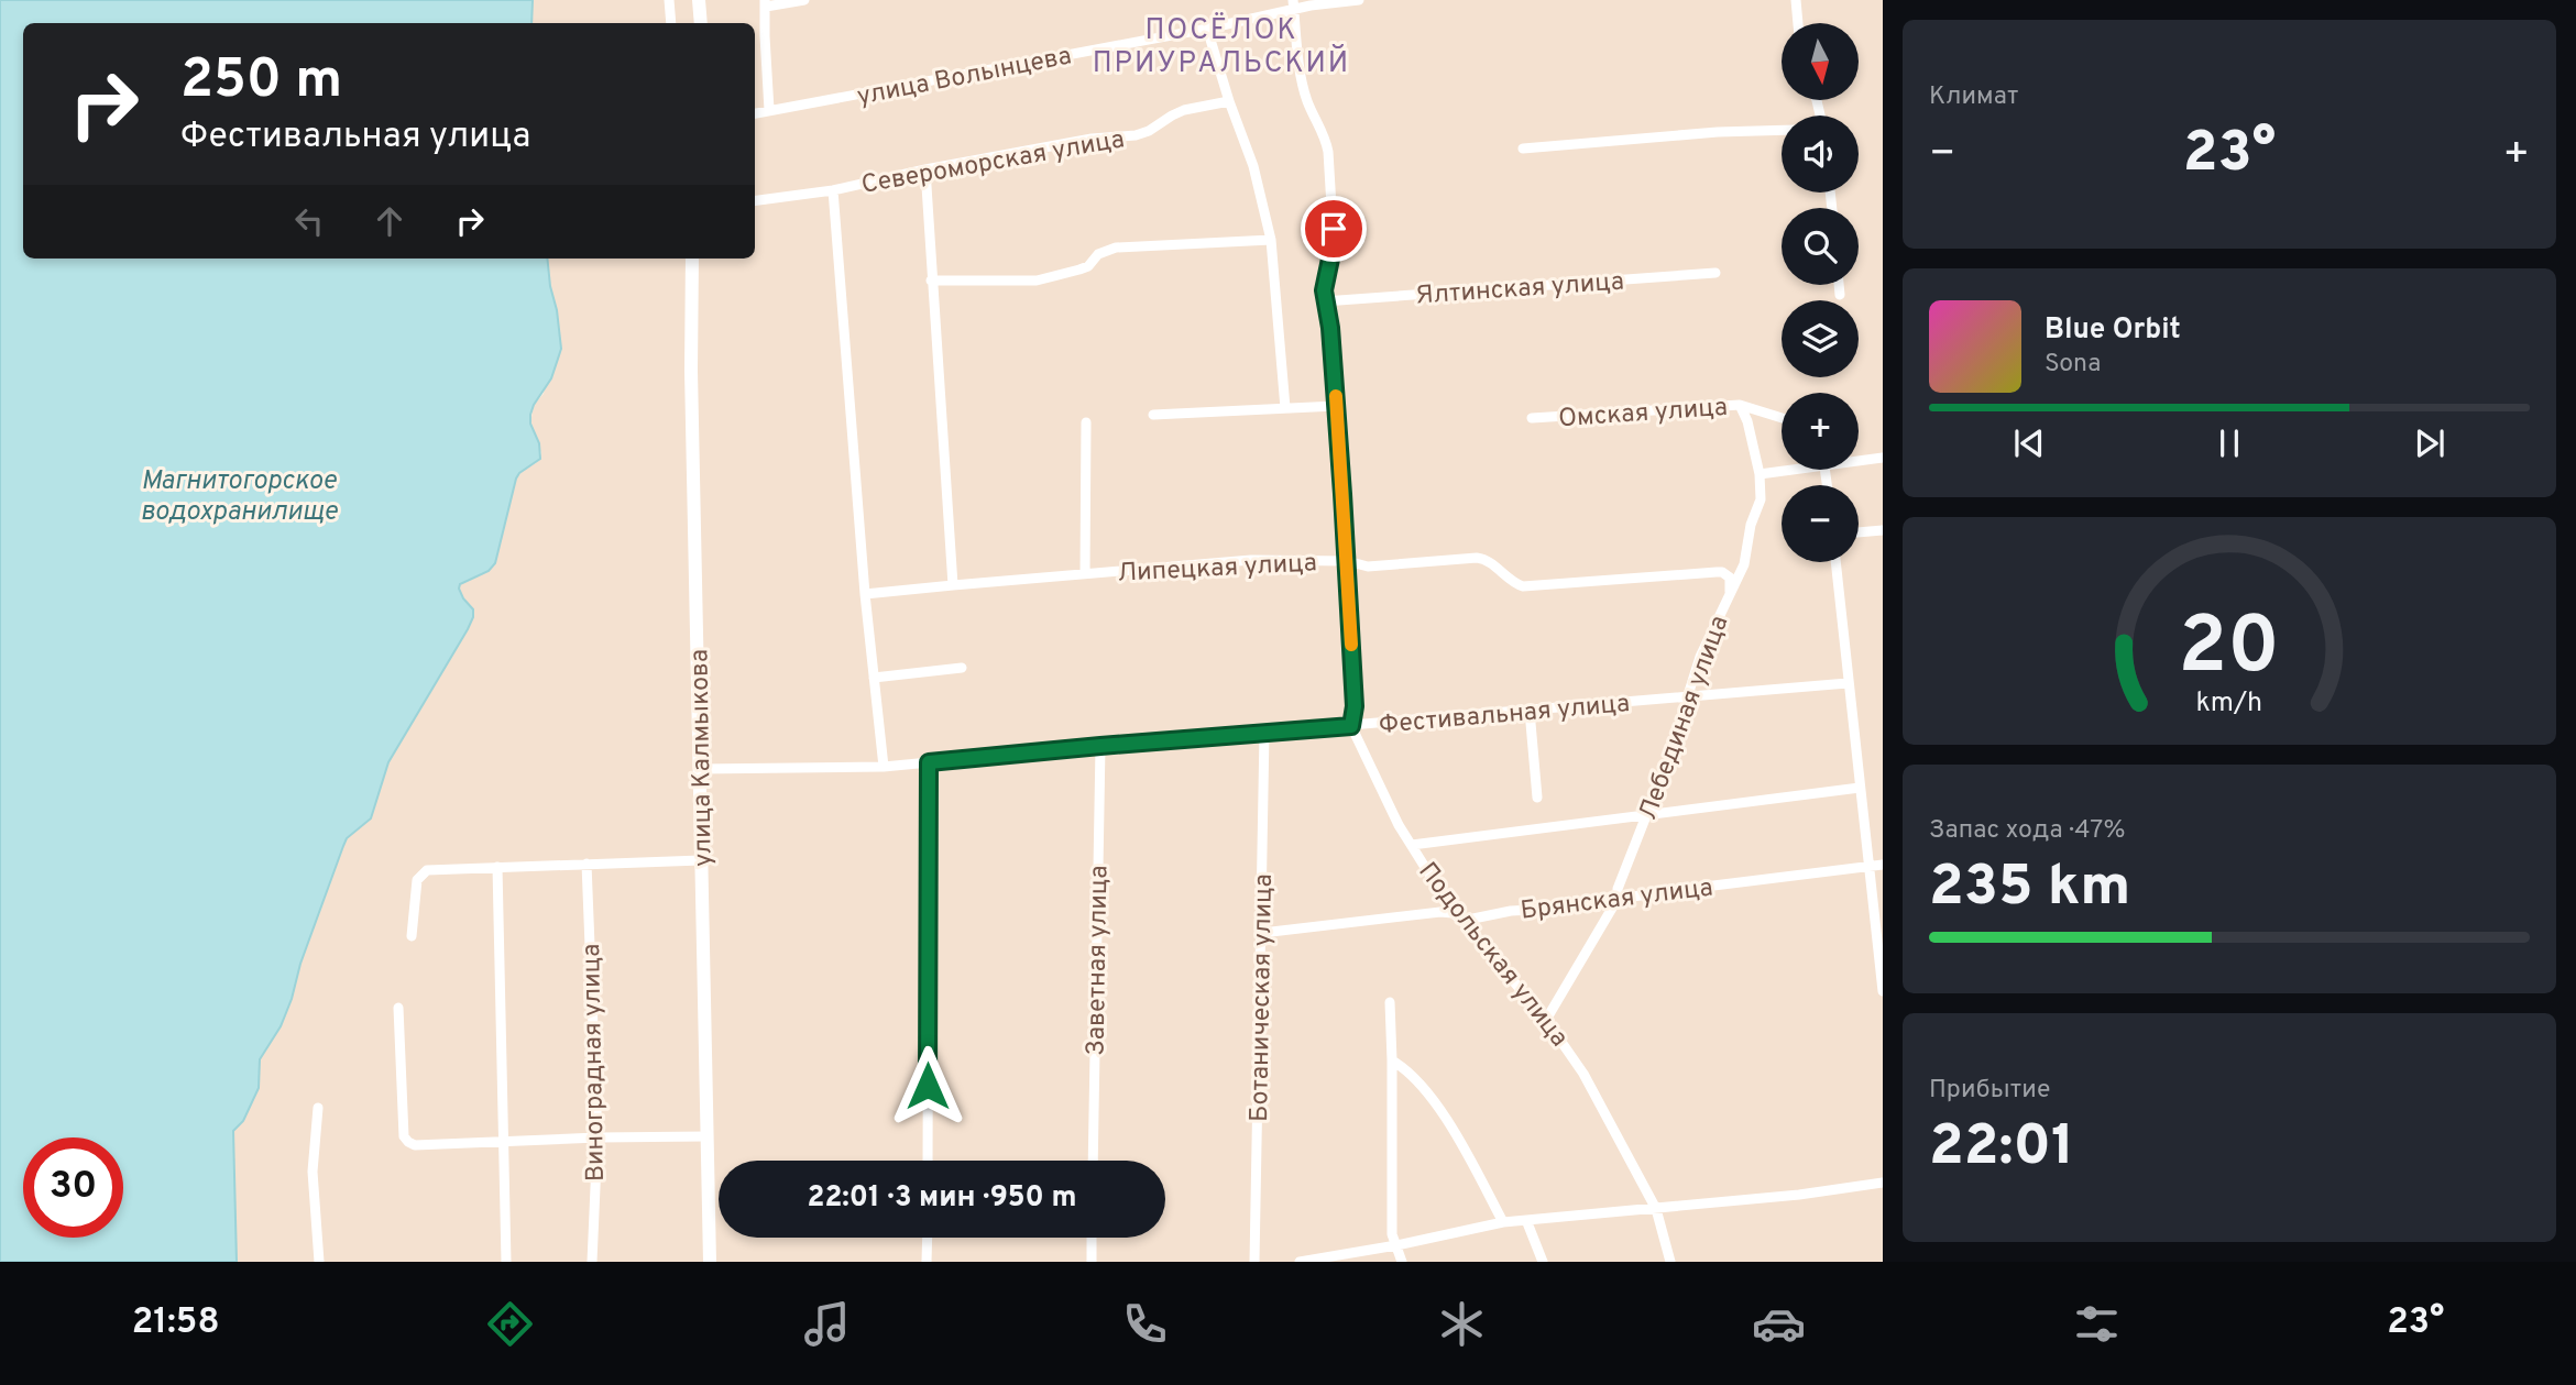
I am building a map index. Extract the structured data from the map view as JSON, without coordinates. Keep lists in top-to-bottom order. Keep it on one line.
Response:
{"streets":{"main road":["улица Калмыкова"],"street":["улица Волынцева","Североморская улица","Ялтинская улица","Омская улица","Липецкая улица","Фестивальная улица","Лебединая улица","Брянская улица","Подольская улица","Заветная улица","Ботаническая улица","Виноградная улица"]},"crossings":[["улица Волынцева","Подольская улица"],["Ялтинская улица","Подольская улица"],["Омская улица","Лебединая улица"],["Липецкая улица","Лебединая улица"],["Липецкая улица","Подольская улица"],["Фестивальная улица","Лебединая улица"],["Фестивальная улица","улица Калмыкова"],["Фестивальная улица","Подольская улица"],["Фестивальная улица","Заветная улица"],["Фестивальная улица","Ботаническая улица"],["Лебединая улица","Брянская улица"],["Лебединая улица","Подольская улица"],["Брянская улица","Подольская улица"],["Брянская улица","Ботаническая улица"]],"districts":["ПОСЁЛОК ПРИУРАЛЬСКИЙ"],"water":["Магнитогорское водохранилище"],"north":"bottom","page":{"tile":["Климат",["Запас хода · 47%","235 km"],["Прибытие","22:01"]],"map_buttons":["+","−"],"turn":["250 m","Фестивальная улица"],"heat":["−","23°","+"],"song":["Blue Orbit","Sona"],"limit":"30","trip":"22:01 · 3 мин · 950 m","tabs":["21:58","23°"],"gauge":["20","km/h"]}}
